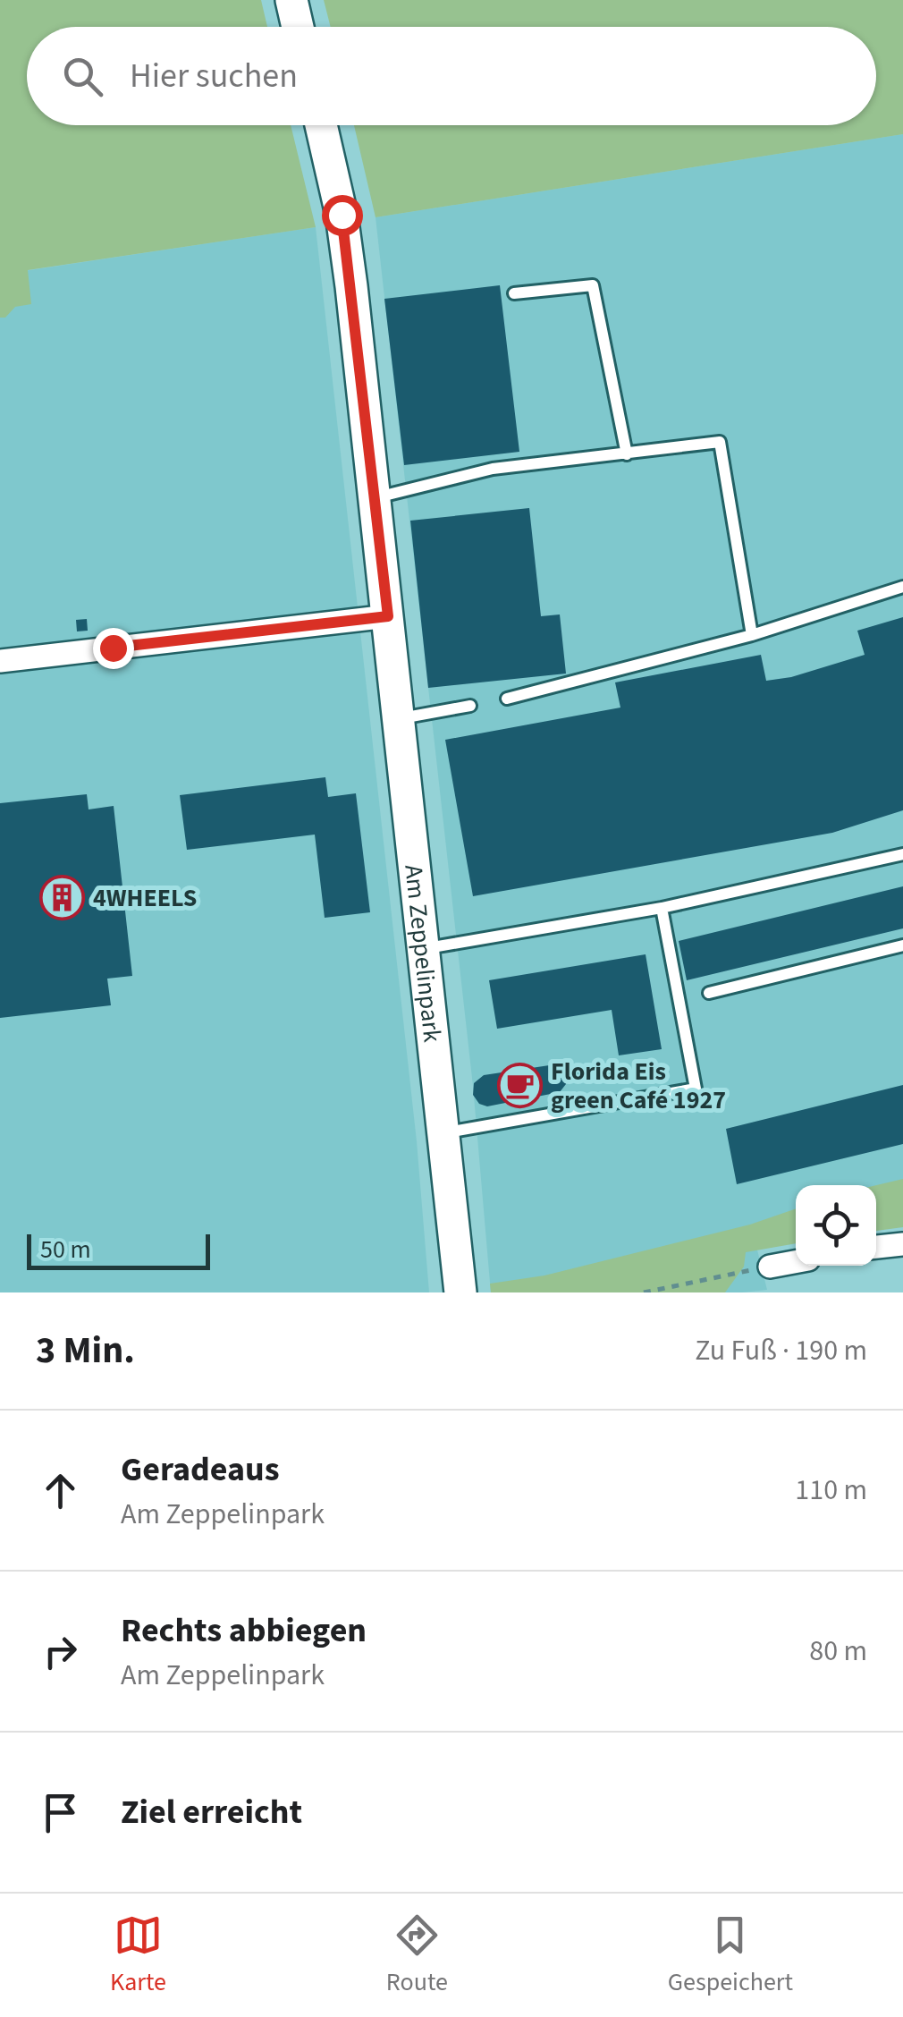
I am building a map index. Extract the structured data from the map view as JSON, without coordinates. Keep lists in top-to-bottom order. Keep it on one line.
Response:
{"streets":{"main road":["Am Zeppelinpark"]},"places":{"building":["4WHEELS"],"cafe":["Florida Eis green Café 1927"]},"scale_bar":"50 m","page":{"search":"Hier suchen","scale":"50 m","heading":["3 Min.","Zu Fuß · 190 m"],"list":[["Geradeaus","Am Zeppelinpark","110 m"],["Rechts abbiegen","Am Zeppelinpark","80 m"],"Ziel erreicht"],"nav":["Karte","Route","Gespeichert"]}}
